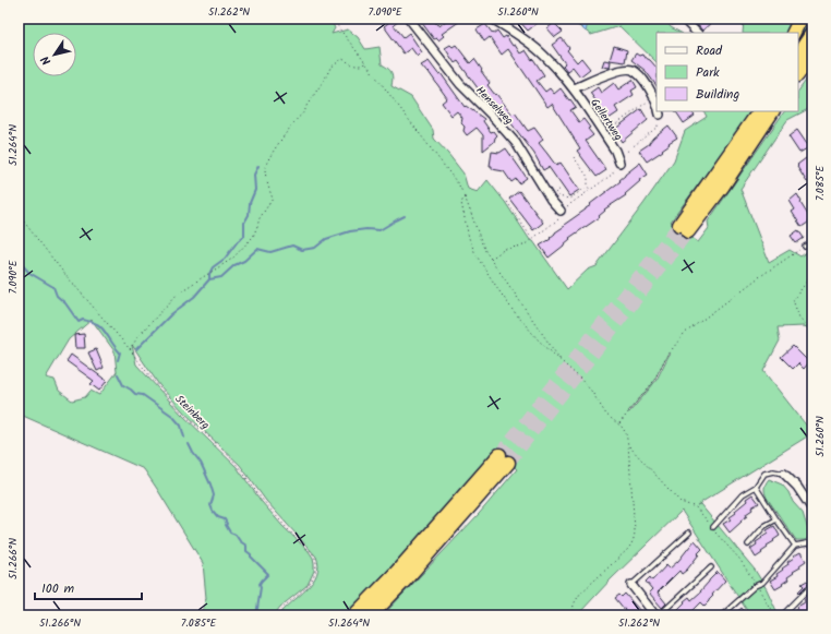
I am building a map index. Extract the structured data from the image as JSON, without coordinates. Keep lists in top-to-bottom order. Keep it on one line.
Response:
{"streets":{"street":["Henselweg","Gellertweg"],"path":["Steinberg"]},"legend":["Road","Park","Building"],"scale_bar":"100 m","north":"bottom left","coordinates":["51.262°N","7.090°E","51.260°N","51.264°N","7.085°E","51.266°N"]}
